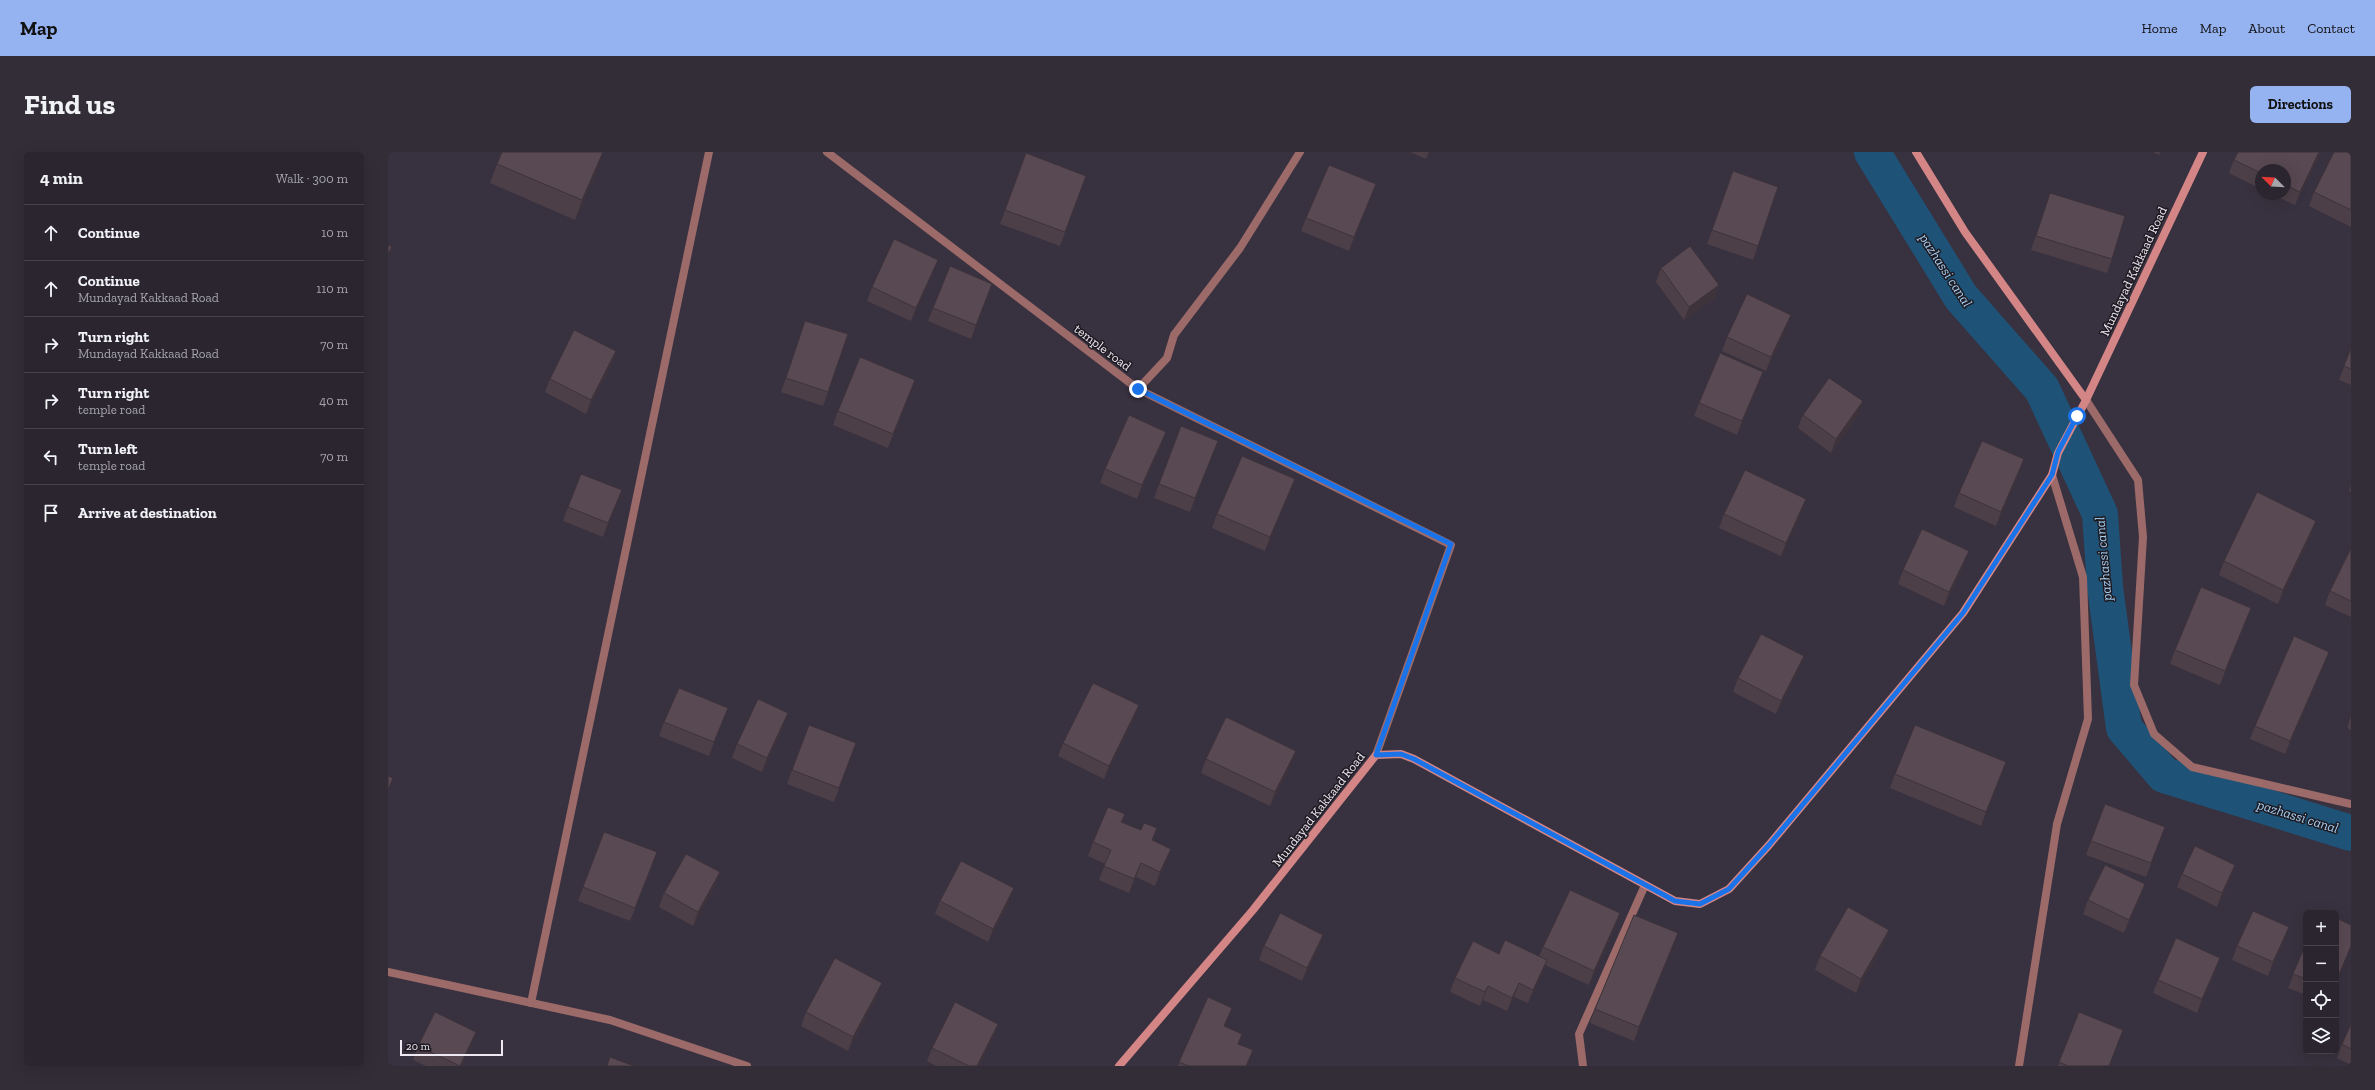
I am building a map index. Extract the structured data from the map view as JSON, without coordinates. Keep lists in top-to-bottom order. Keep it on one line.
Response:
{"streets":{"main road":["Mundayad Kakkaad Road"],"street":["temple road"]},"crossings":[["Mundayad Kakkaad Road","temple road"]],"water":["pazhassi canal"],"scale_bar":"20 m","north":"top left","page":{"header":"Map","nav":["Home","Map","About","Contact"],"buttons":"Directions","title":"Find us","heading":["4 min","Walk · 300 m"],"list":[["Continue","10 m"],["Continue","Mundayad Kakkaad Road","110 m"],["Turn right","Mundayad Kakkaad Road","70 m"],["Turn right","temple road","40 m"],["Turn left","temple road","70 m"],"Arrive at destination"],"map_buttons":["+","−"],"scale":"20 m"}}
